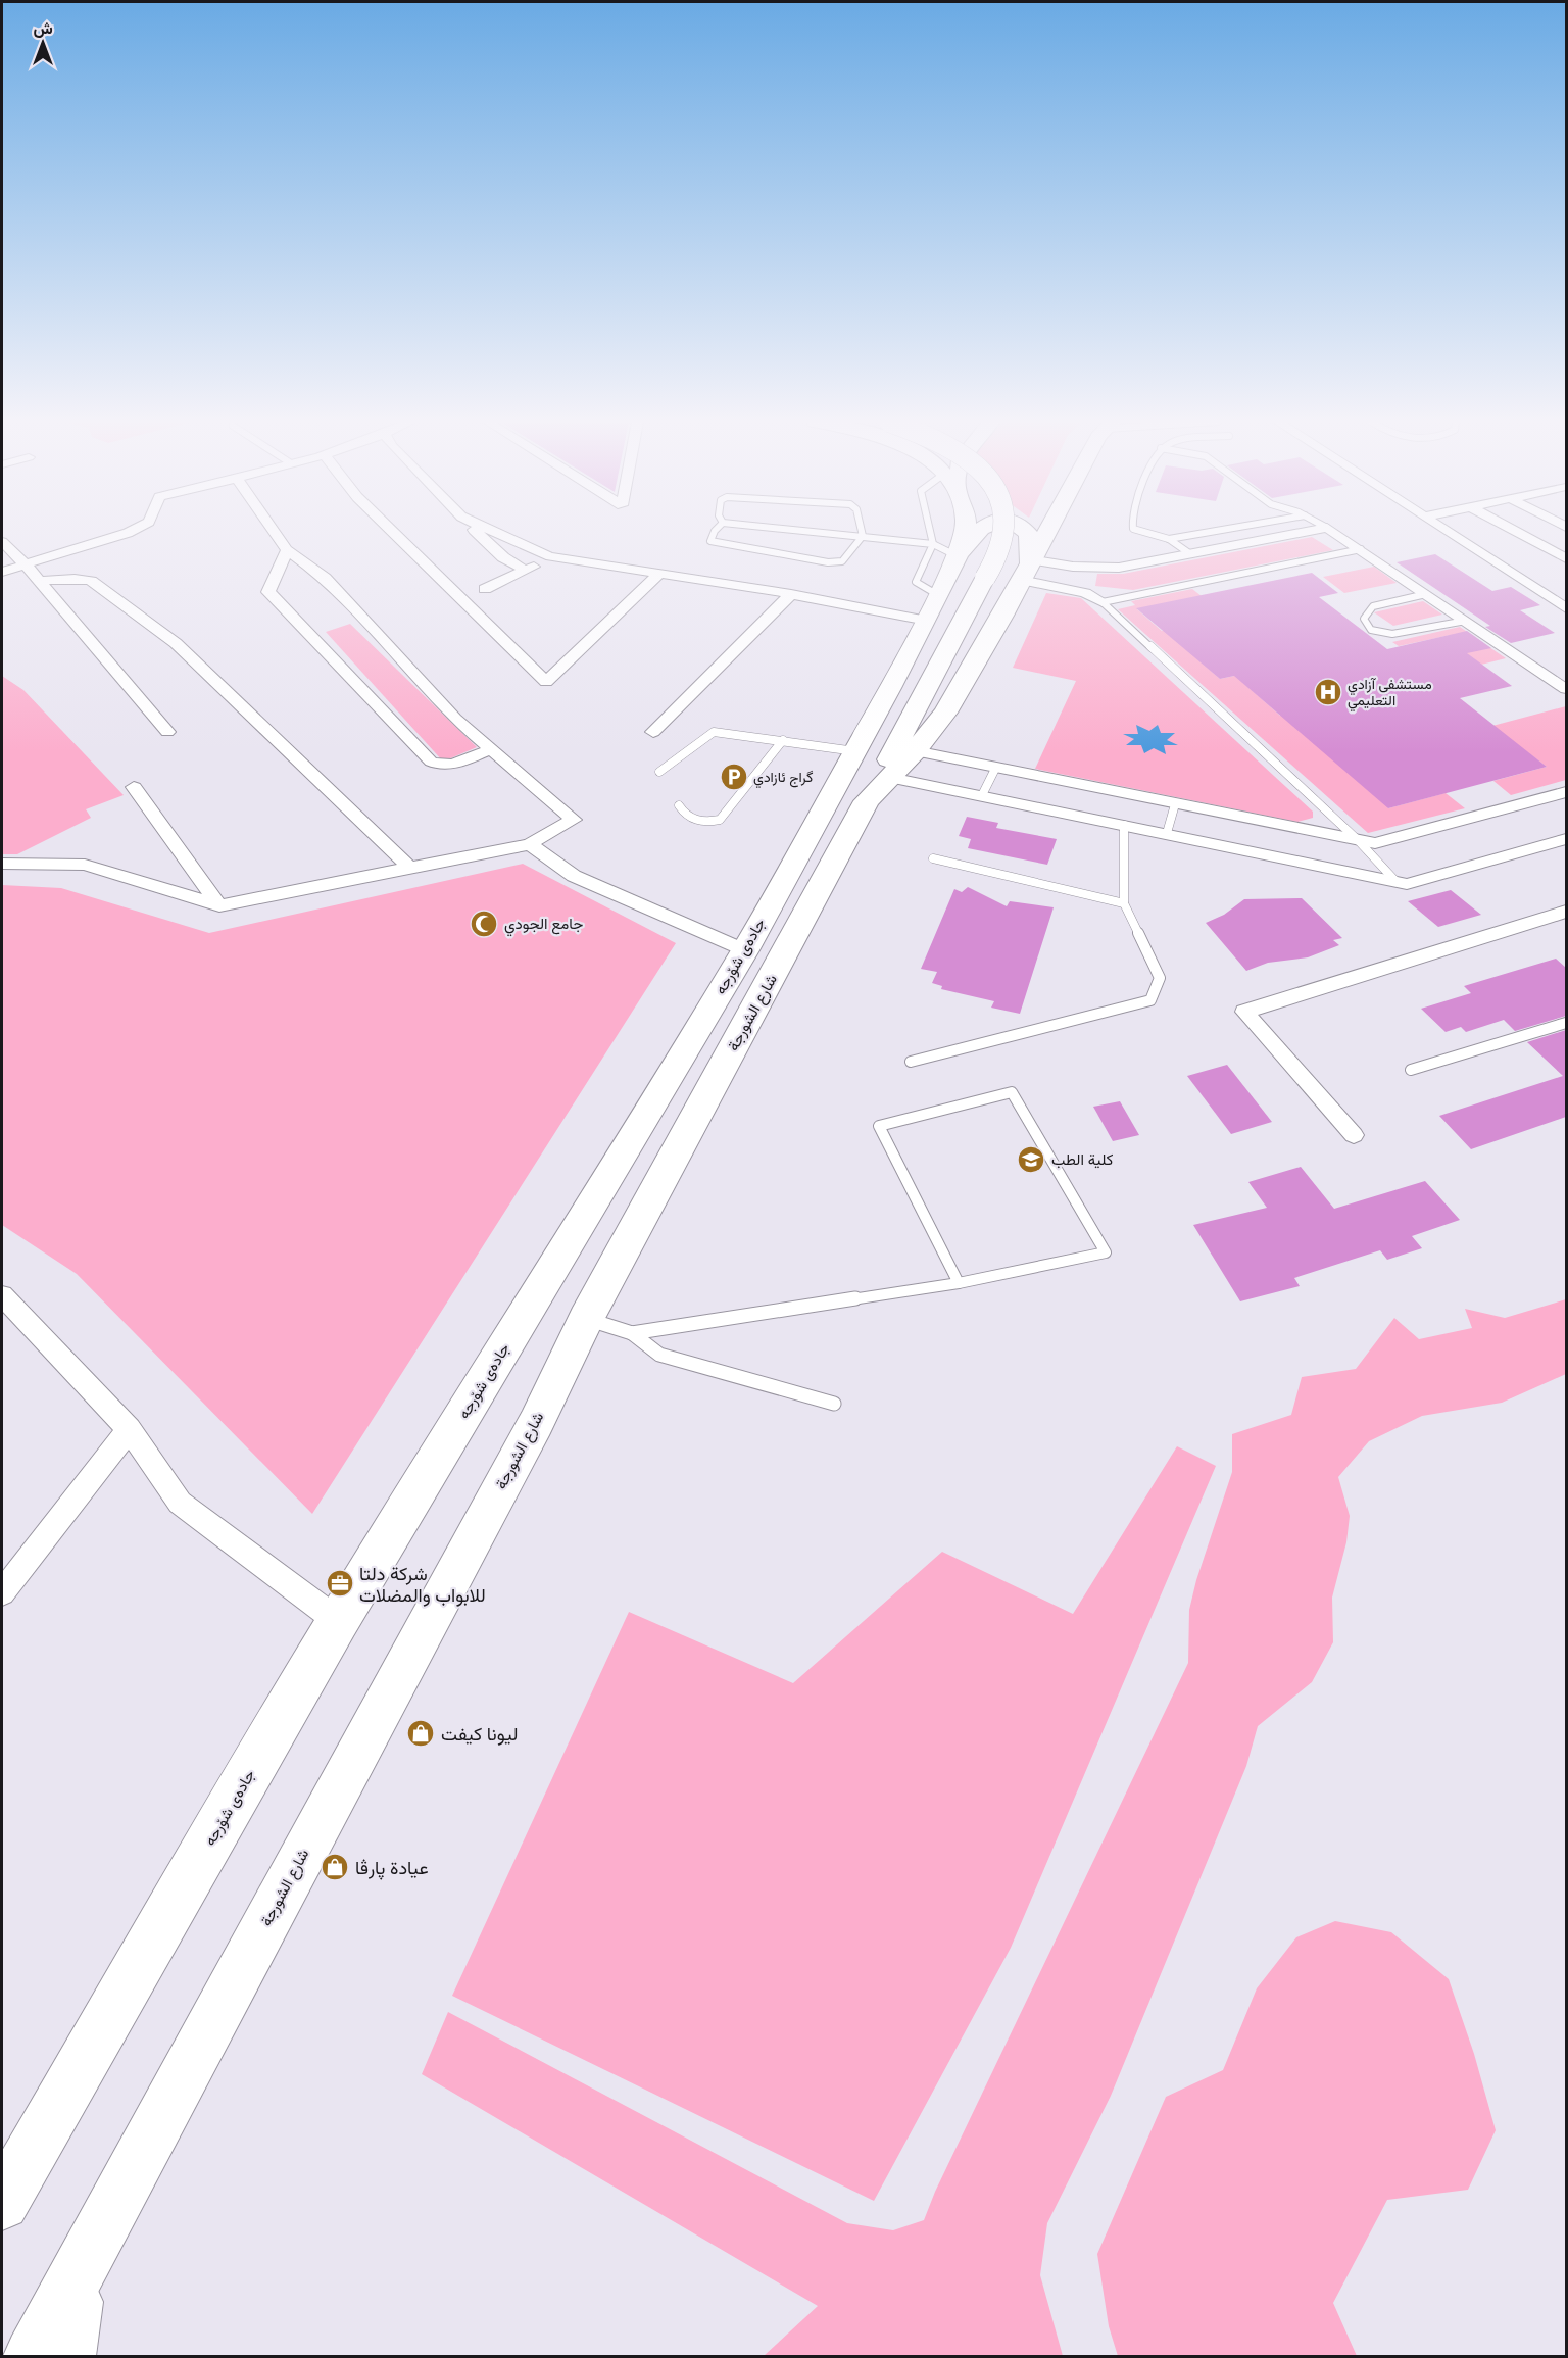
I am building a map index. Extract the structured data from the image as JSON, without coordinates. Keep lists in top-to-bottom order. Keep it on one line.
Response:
{"streets":{"main road":["جادەی شۆرجە","شارع الشورجة"]},"places":{"hospital":["مستشفى آزادي التعليمي"],"parking":["گراج ئازادي"],"mosque":["جامع الجودي"],"school or university":["كلية الطب"],"office":["شركة دلتا للابواب والمضلات"],"shop":["ليونا كيفت","عيادة پارڤا"]},"north":"top"}
